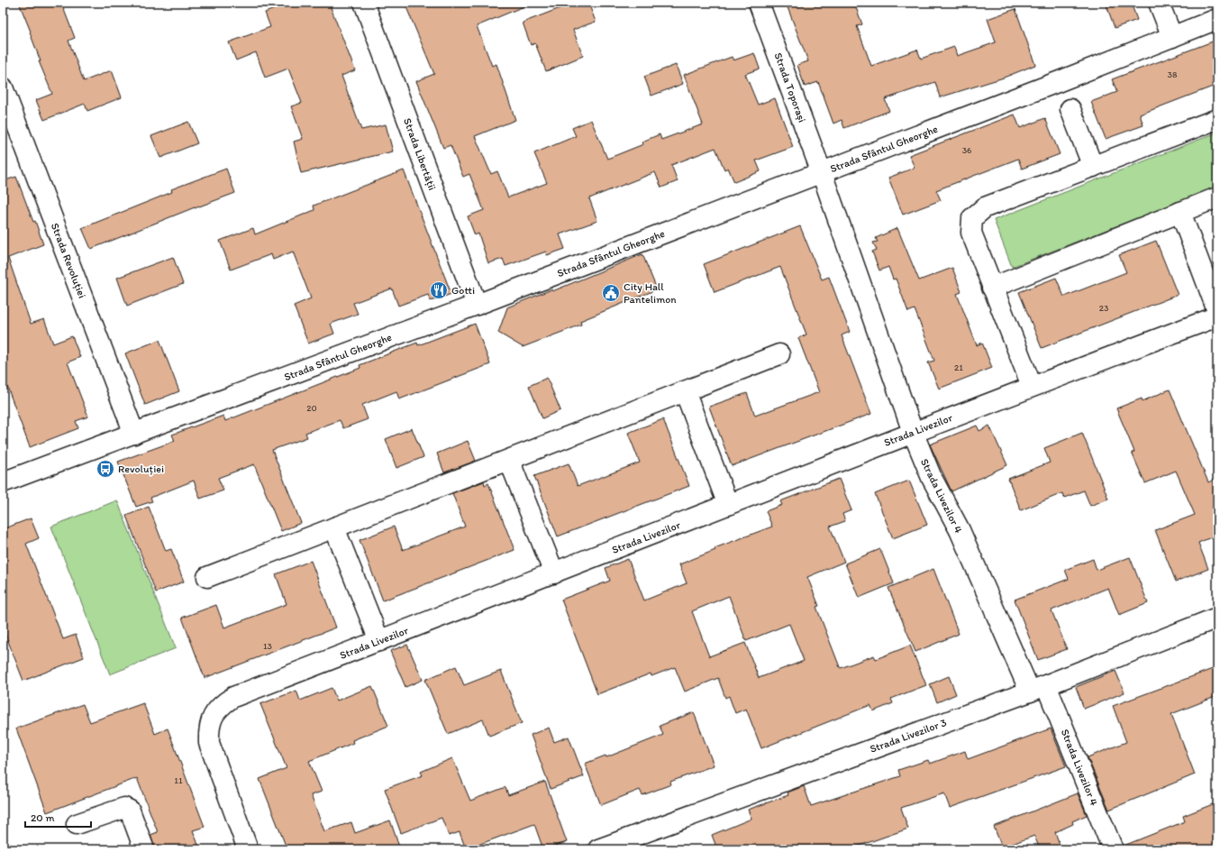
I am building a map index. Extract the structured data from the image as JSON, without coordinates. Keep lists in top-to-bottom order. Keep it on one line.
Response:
{"streets":{"street":["Strada Toporași","Strada Sfântul Gheorghe","Strada Libertății","Strada Revoluției","Strada Livezilor","Strada Livezilor 4","Strada Livezilor 3"]},"crossings":[["Strada Toporași","Strada Sfântul Gheorghe"],["Strada Toporași","Strada Livezilor 4"],["Strada Sfântul Gheorghe","Strada Libertății"],["Strada Sfântul Gheorghe","Strada Revoluției"],["Strada Sfântul Gheorghe","Strada Livezilor 4"],["Strada Livezilor","Strada Livezilor 4"],["Strada Livezilor 4","Strada Livezilor 3"]],"places":{"restaurant":["Gotti"],"public building":["City Hall Pantelimon"],"bus stop":["Revoluției"]},"house_numbers":["38","36","23","21","20","13","11"],"scale_bar":"20 m"}
